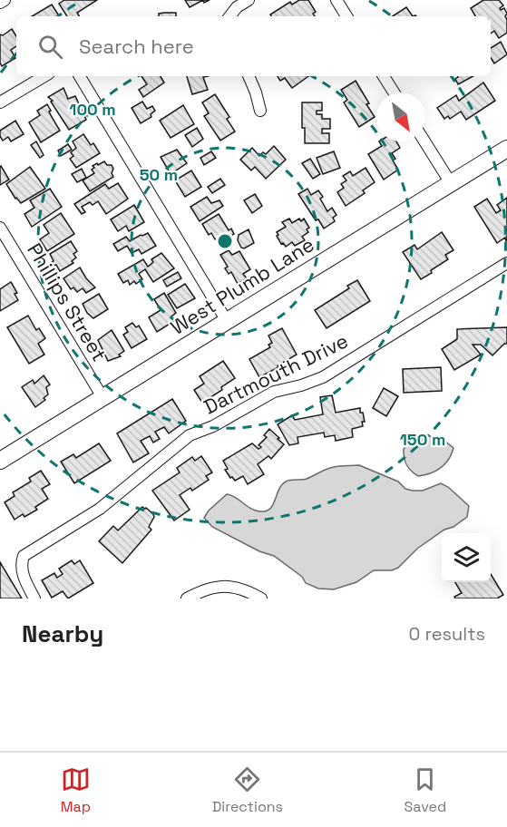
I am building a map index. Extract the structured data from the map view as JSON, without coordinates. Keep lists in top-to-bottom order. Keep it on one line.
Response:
{"streets":{"main road":["West Plumb Lane"],"street":["Phillips Street","Dartmouth Drive"]},"crossings":[["West Plumb Lane","Phillips Street"]],"north":"bottom right","page":{"search":"Search here","heading":["Nearby","0 results"],"nav":["Map","Directions","Saved"]},"rings":["100 m","50 m","150 m"]}
